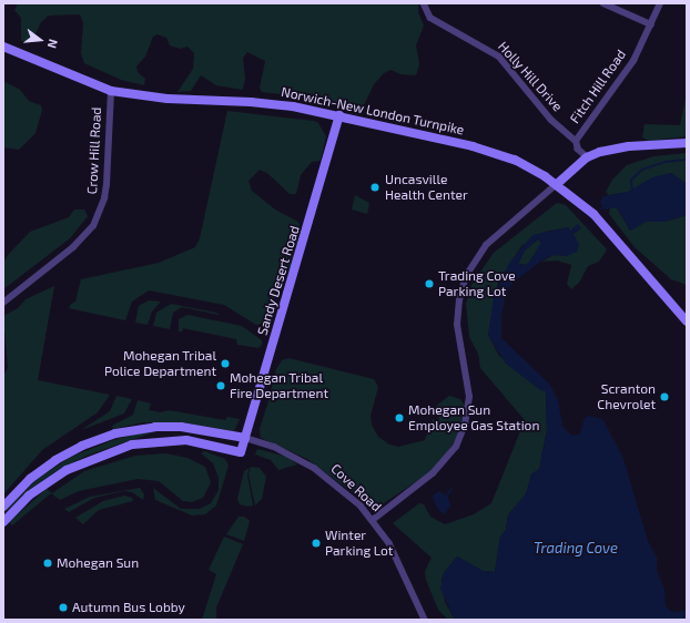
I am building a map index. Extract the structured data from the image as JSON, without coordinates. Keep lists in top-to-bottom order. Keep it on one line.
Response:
{"streets":{"main road":["Norwich-New London Turnpike","Sandy Desert Road"],"street":["Holly Hill Drive","Fitch Hill Road","Crow Hill Road","Cove Road"]},"crossings":[["Holly Hill Drive","Fitch Hill Road"],["Norwich-New London Turnpike","Crow Hill Road"],["Norwich-New London Turnpike","Sandy Desert Road"],["Sandy Desert Road","Cove Road"]],"water":["Trading Cove"],"places":["Uncasville Health Center","Trading Cove Parking Lot","Mohegan Tribal Police Department","Mohegan Tribal Fire Department","Scranton Chevrolet","Mohegan Sun Employee Gas Station","Winter Parking Lot","Mohegan Sun","Autumn Bus Lobby"],"north":"right"}
